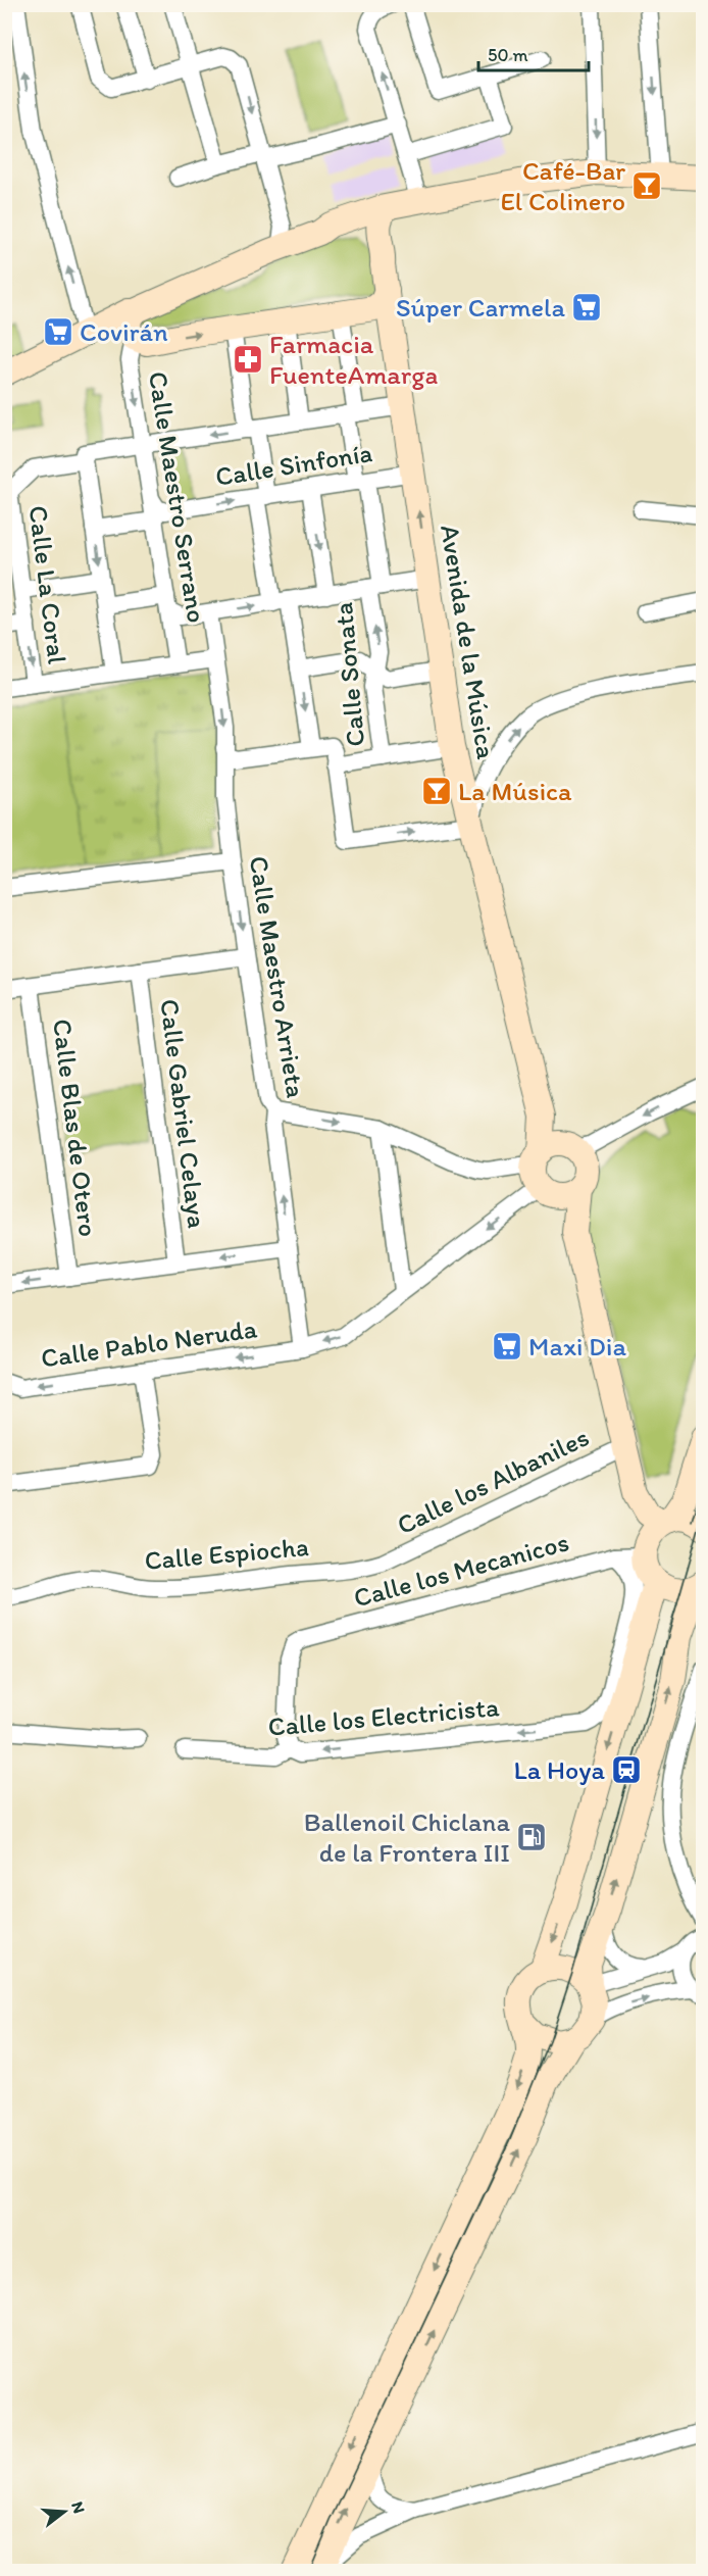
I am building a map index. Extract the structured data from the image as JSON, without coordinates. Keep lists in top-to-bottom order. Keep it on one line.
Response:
{"streets":{"street":["Calle Sinfonía","Calle Maestro Serrano","Calle La Coral","Avenida de la Música","Calle Sonata","Calle Maestro Arrieta","Calle Gabriel Celaya","Calle Blas de Otero","Calle Pablo Neruda","Calle los Albaniles","Calle Espiocha","Calle los Mecanicos","Calle los Electricista"]},"crossings":[["Calle Sinfonía","Calle Maestro Serrano"],["Calle Sinfonía","Avenida de la Música"],["Calle Sinfonía","Calle Sonata"],["Avenida de la Música","Calle Pablo Neruda"],["Avenida de la Música","Calle los Albaniles"],["Avenida de la Música","Calle los Mecanicos"],["Calle Maestro Arrieta","Calle Pablo Neruda"],["Calle los Albaniles","Calle Espiocha"],["Calle los Mecanicos","Calle los Electricista"]],"one_way":["Calle los Electricista"],"places":{"bar":["Café-Bar El Colinero","La Música"],"supermarket":["Súper Carmela","Covirán","Maxi Dia"],"pharmacy":["Farmacia FuenteAmarga"],"station":["La Hoya"],"fuel station":["Ballenoil Chiclana de la Frontera III"]},"scale_bar":"50 m","north":"right"}
